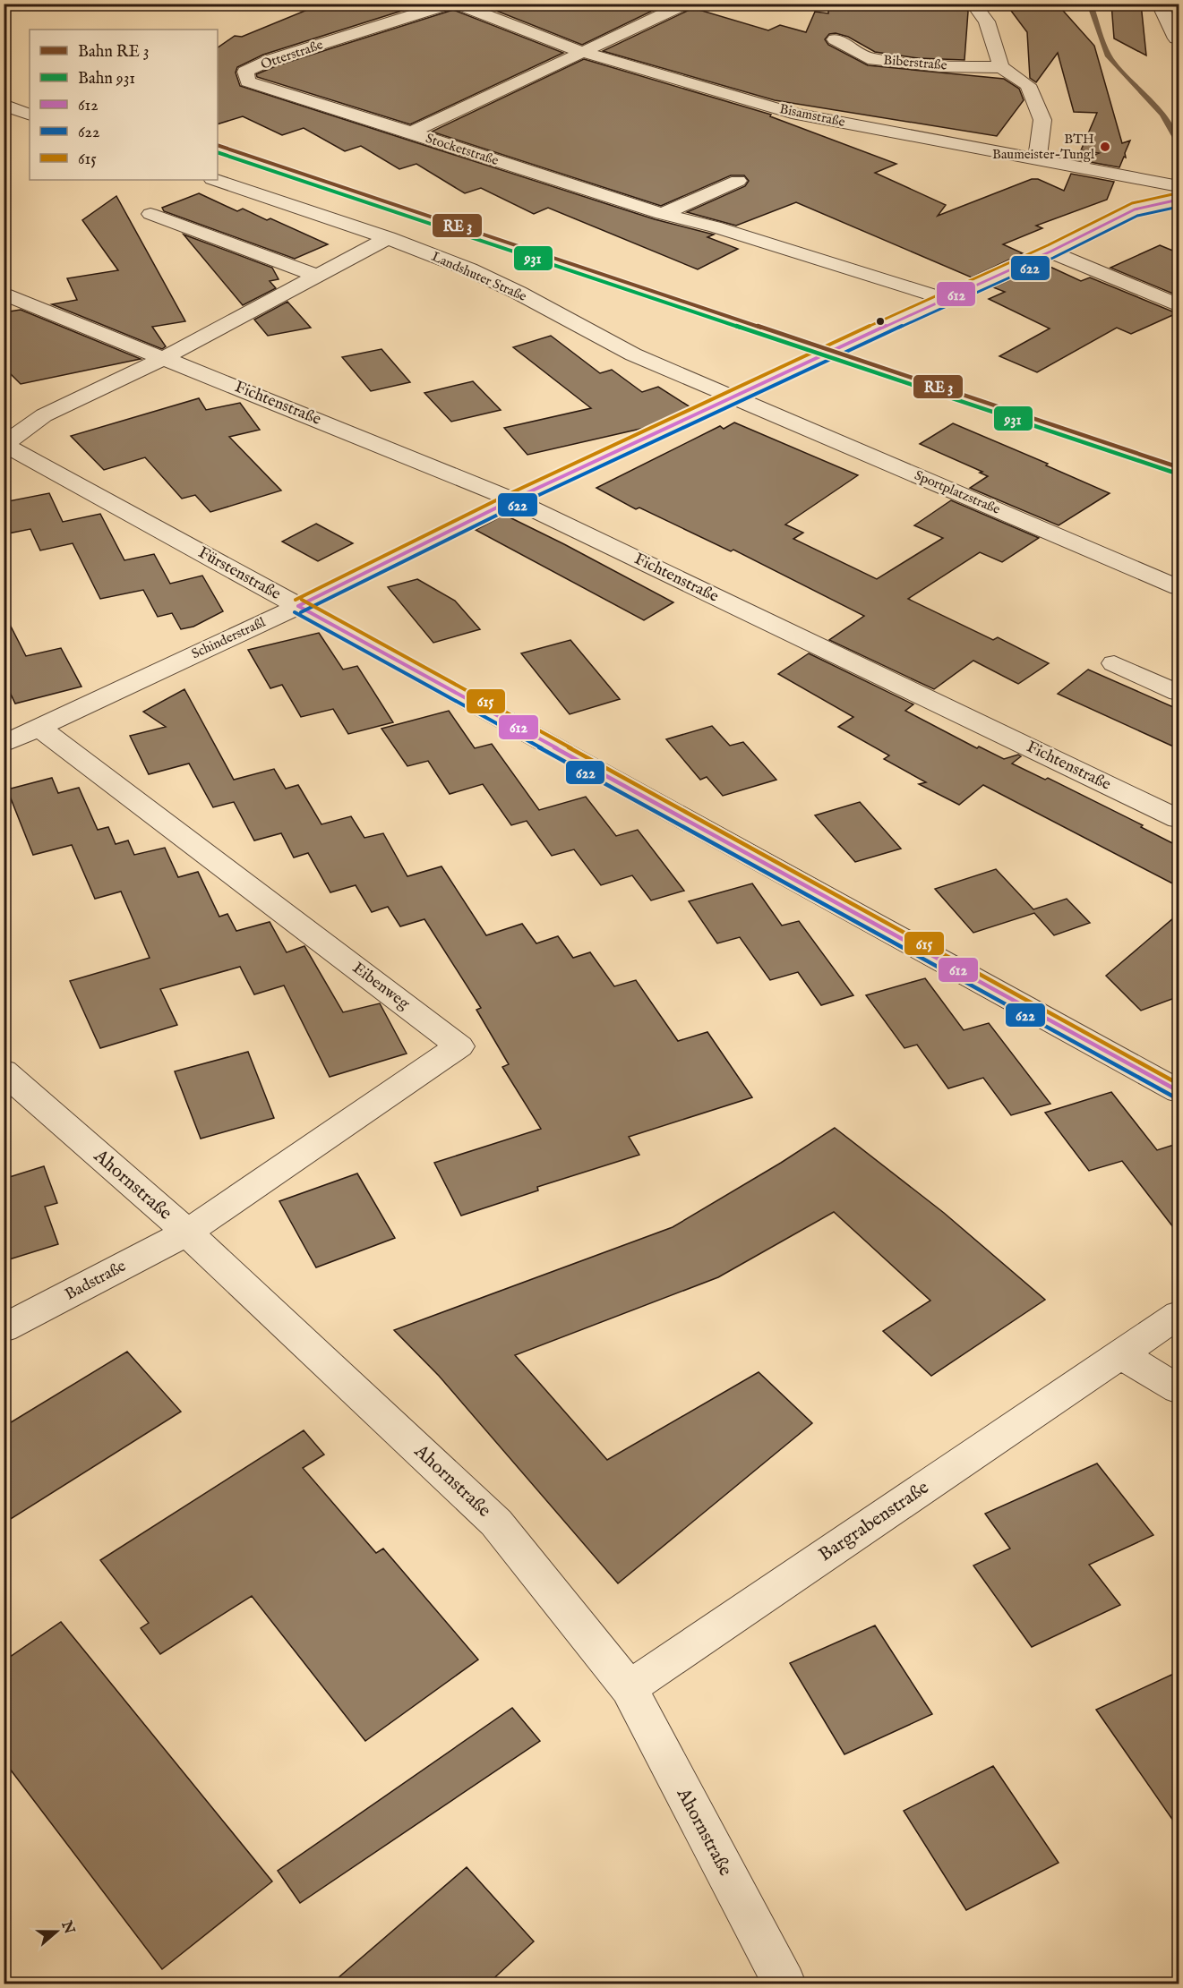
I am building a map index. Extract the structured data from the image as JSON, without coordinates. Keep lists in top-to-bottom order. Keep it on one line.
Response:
{"streets":{"street":["Otterstraße","Biberstraße","Bisamstraße","Stocketstraße","Landshuter Straße","Fichtenstraße","Sportplatzstraße","Fürstenstraße","Schinderstraßl","Eibenweg","Ahornstraße","Badstraße","Bargrabenstraße"]},"crossings":[["Otterstraße","Stocketstraße"],["Bisamstraße","Stocketstraße"],["Stocketstraße","Schinderstraßl"],["Landshuter Straße","Sportplatzstraße"],["Landshuter Straße","Fürstenstraße"],["Landshuter Straße","Schinderstraßl"],["Fichtenstraße","Fürstenstraße"],["Fichtenstraße","Schinderstraßl"],["Sportplatzstraße","Schinderstraßl"],["Fürstenstraße","Schinderstraßl"],["Schinderstraßl","Eibenweg"],["Eibenweg","Ahornstraße"],["Eibenweg","Badstraße"],["Ahornstraße","Badstraße"],["Ahornstraße","Bargrabenstraße"]],"places":["BTH Baumeister-Tungl"],"lines":["rail line 931","transit line 615","transit line 612","transit line 622"],"legend":["Bahn RE 3","Bahn 931","612","622","615"],"north":"right"}
